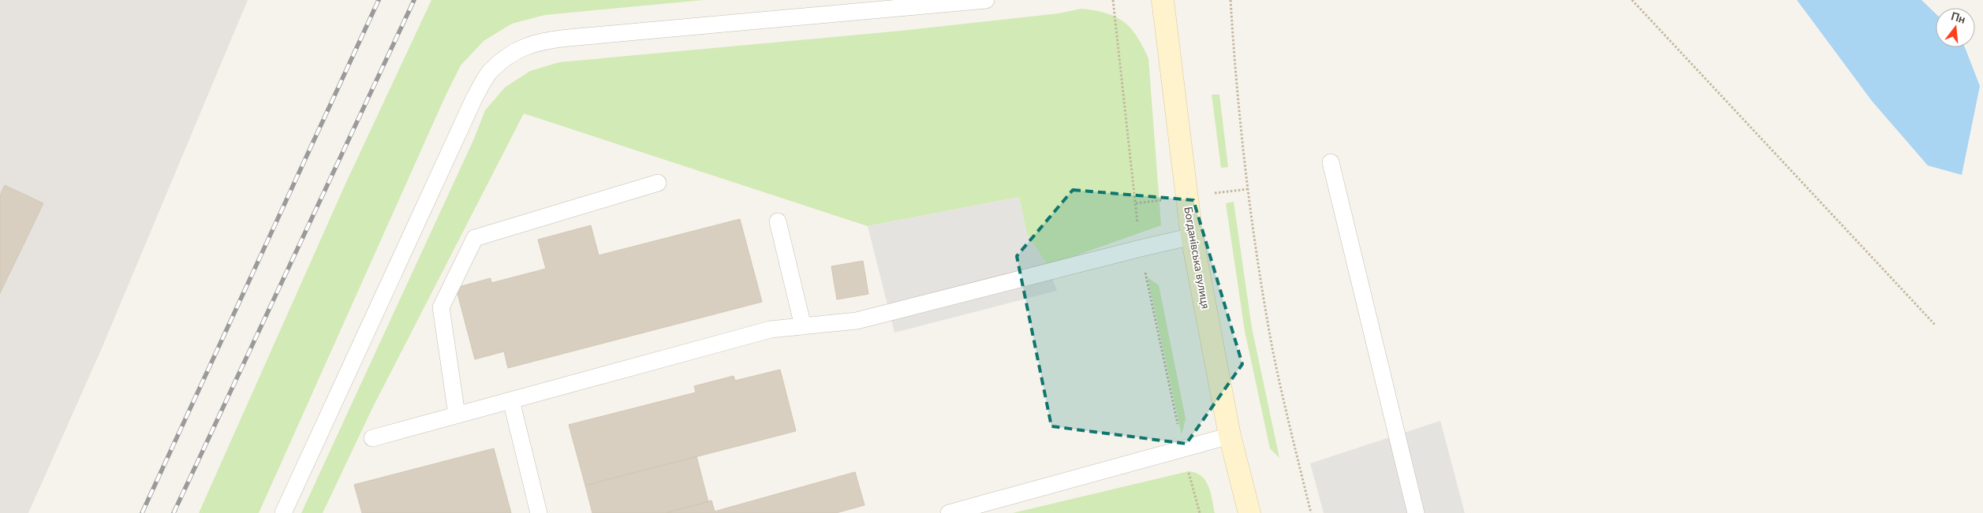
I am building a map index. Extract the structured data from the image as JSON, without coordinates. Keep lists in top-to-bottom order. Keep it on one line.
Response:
{"streets":{"main road":["Богданівська вулиця"]},"north":"top"}
